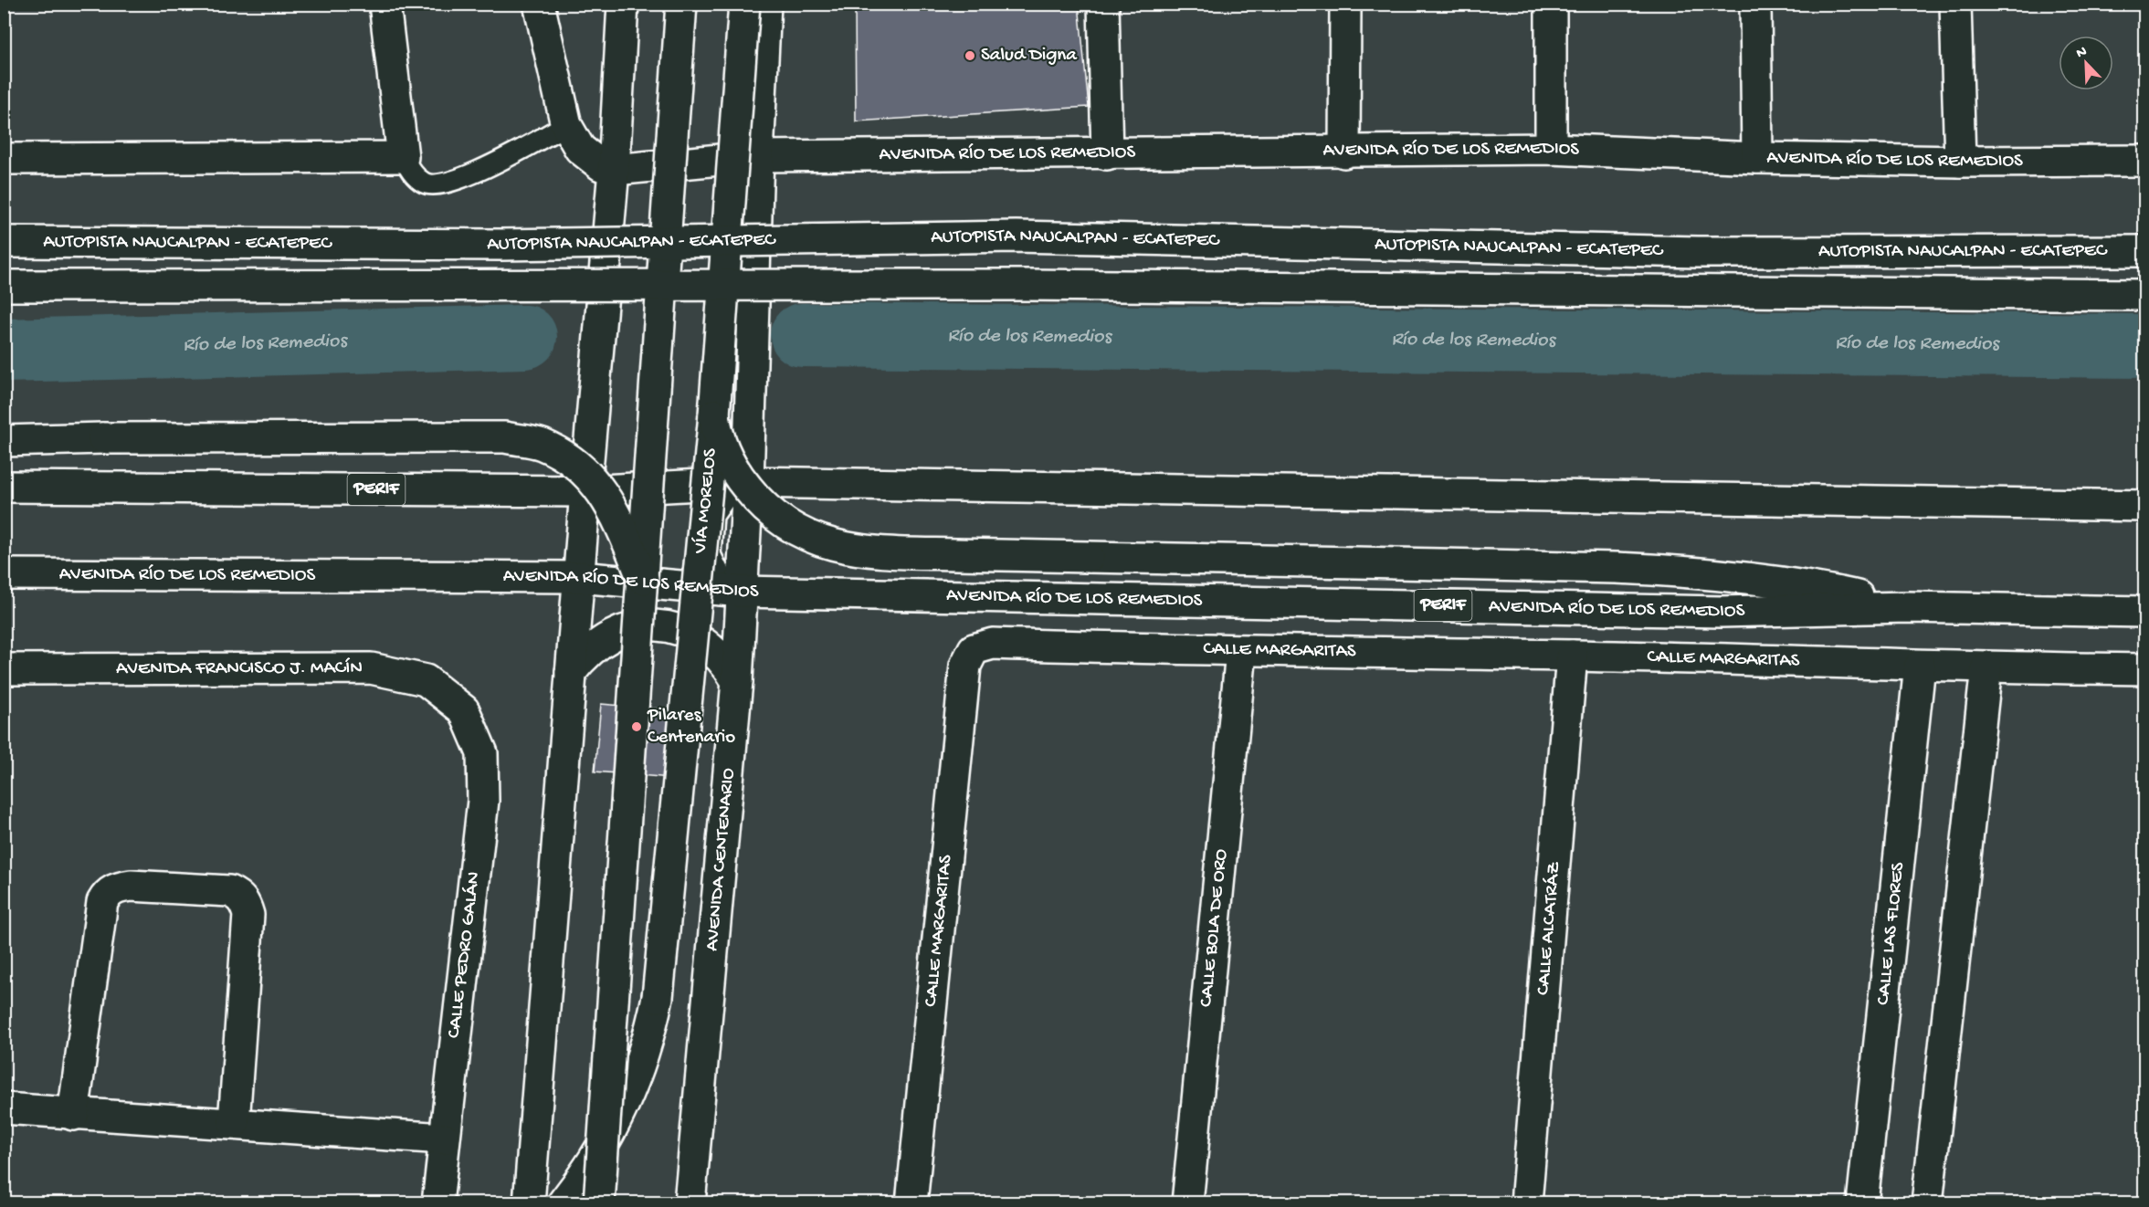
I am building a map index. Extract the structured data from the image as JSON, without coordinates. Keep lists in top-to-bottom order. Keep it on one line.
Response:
{"streets":{"main road":["AVENIDA RÍO DE LOS REMEDIOS","AUTOPISTA NAUCALPAN - ECATEPEC","PERIF","VÍA MORELOS","CALLE MARGARITAS","AVENIDA FRANCISCO J. MACÍN","AVENIDA CENTENARIO","CALLE BOLA DE ORO","CALLE ALCATRÁZ","CALLE LAS FLORES","CALLE PEDRO GALÁN"]},"crossings":[["AVENIDA RÍO DE LOS REMEDIOS","AVENIDA CENTENARIO"],["PERIF","AVENIDA CENTENARIO"],["CALLE MARGARITAS","CALLE BOLA DE ORO"],["CALLE MARGARITAS","CALLE ALCATRÁZ"],["CALLE MARGARITAS","CALLE LAS FLORES"],["AVENIDA FRANCISCO J. MACÍN","CALLE PEDRO GALÁN"]],"water":["Río de los Remedios"],"places":["Salud Digna","Pilares Centenario"],"north":"top left"}
